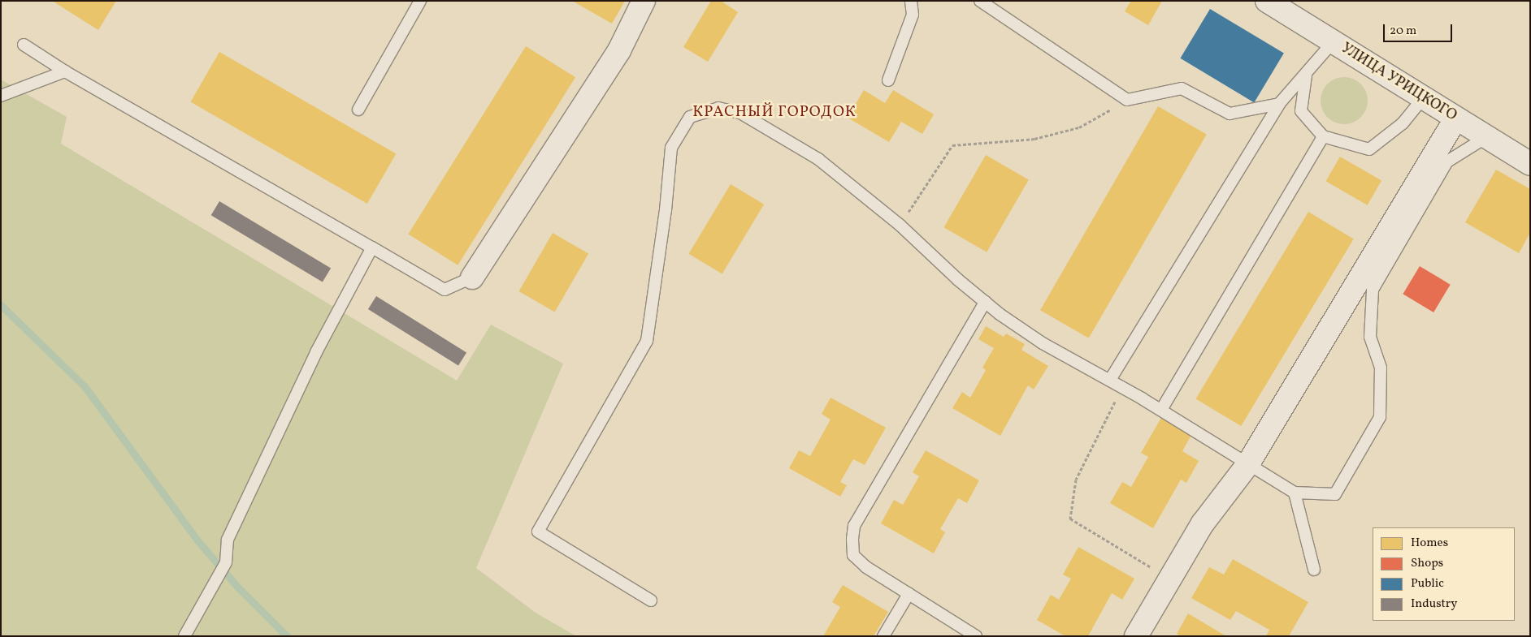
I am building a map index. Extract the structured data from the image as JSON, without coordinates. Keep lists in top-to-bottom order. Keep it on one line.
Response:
{"streets":{"street":["УЛИЦА УРИЦКОГО"]},"districts":["КРАСНЫЙ ГОРОДОК"],"legend":["Homes","Shops","Public","Industry"],"scale_bar":"20 m"}
